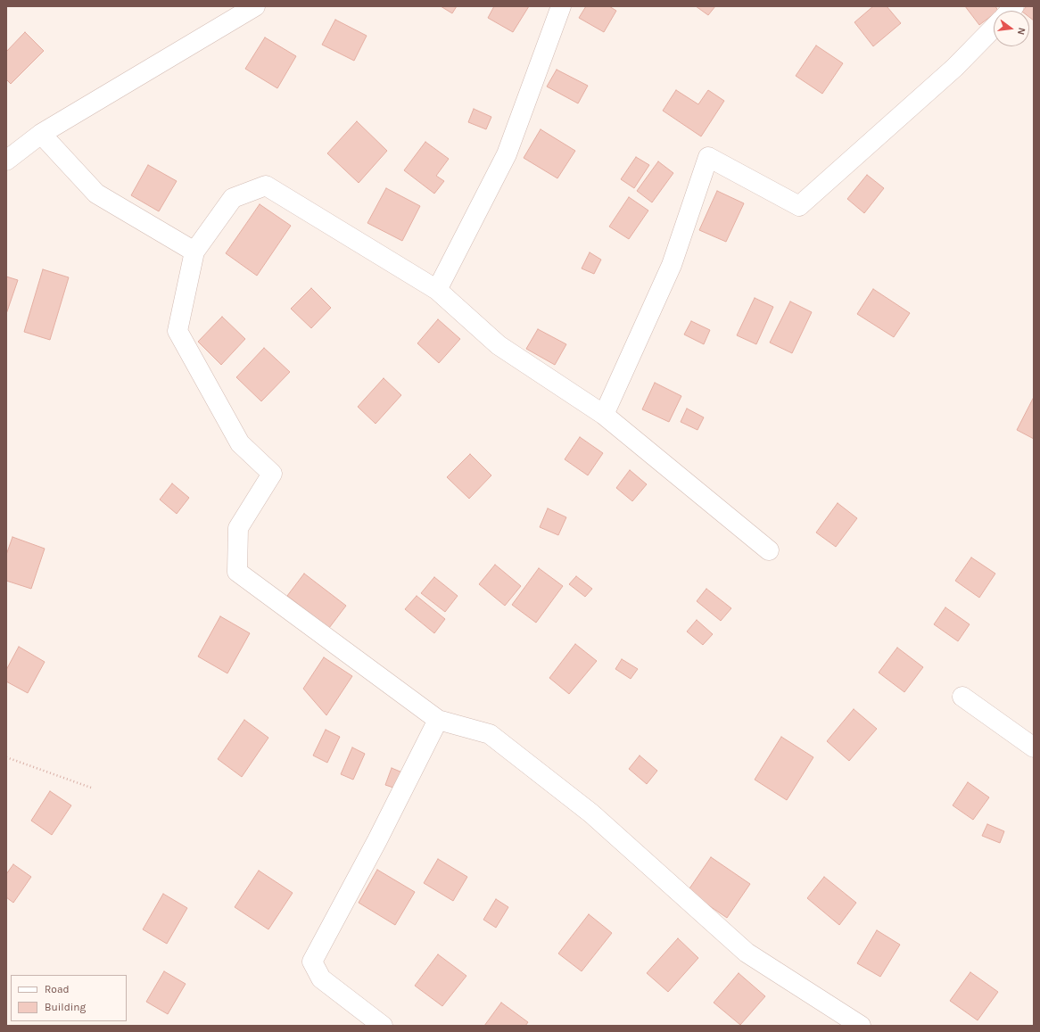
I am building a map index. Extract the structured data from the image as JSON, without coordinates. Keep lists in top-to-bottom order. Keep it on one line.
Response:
{"legend":["Road","Building"],"north":"right"}
